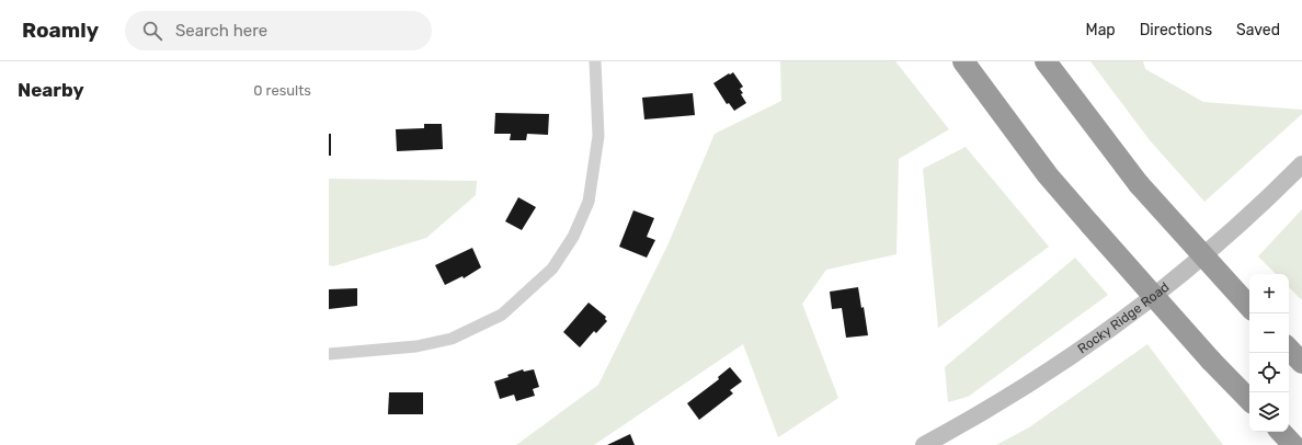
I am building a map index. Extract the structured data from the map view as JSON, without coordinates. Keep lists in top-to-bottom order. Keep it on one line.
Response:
{"streets":{"main road":["Rocky Ridge Road"]},"page":{"header":"Roamly","search":"Search here","nav":["Map","Directions","Saved"],"heading":["Nearby","0 results"],"map_buttons":["+","−"]}}
